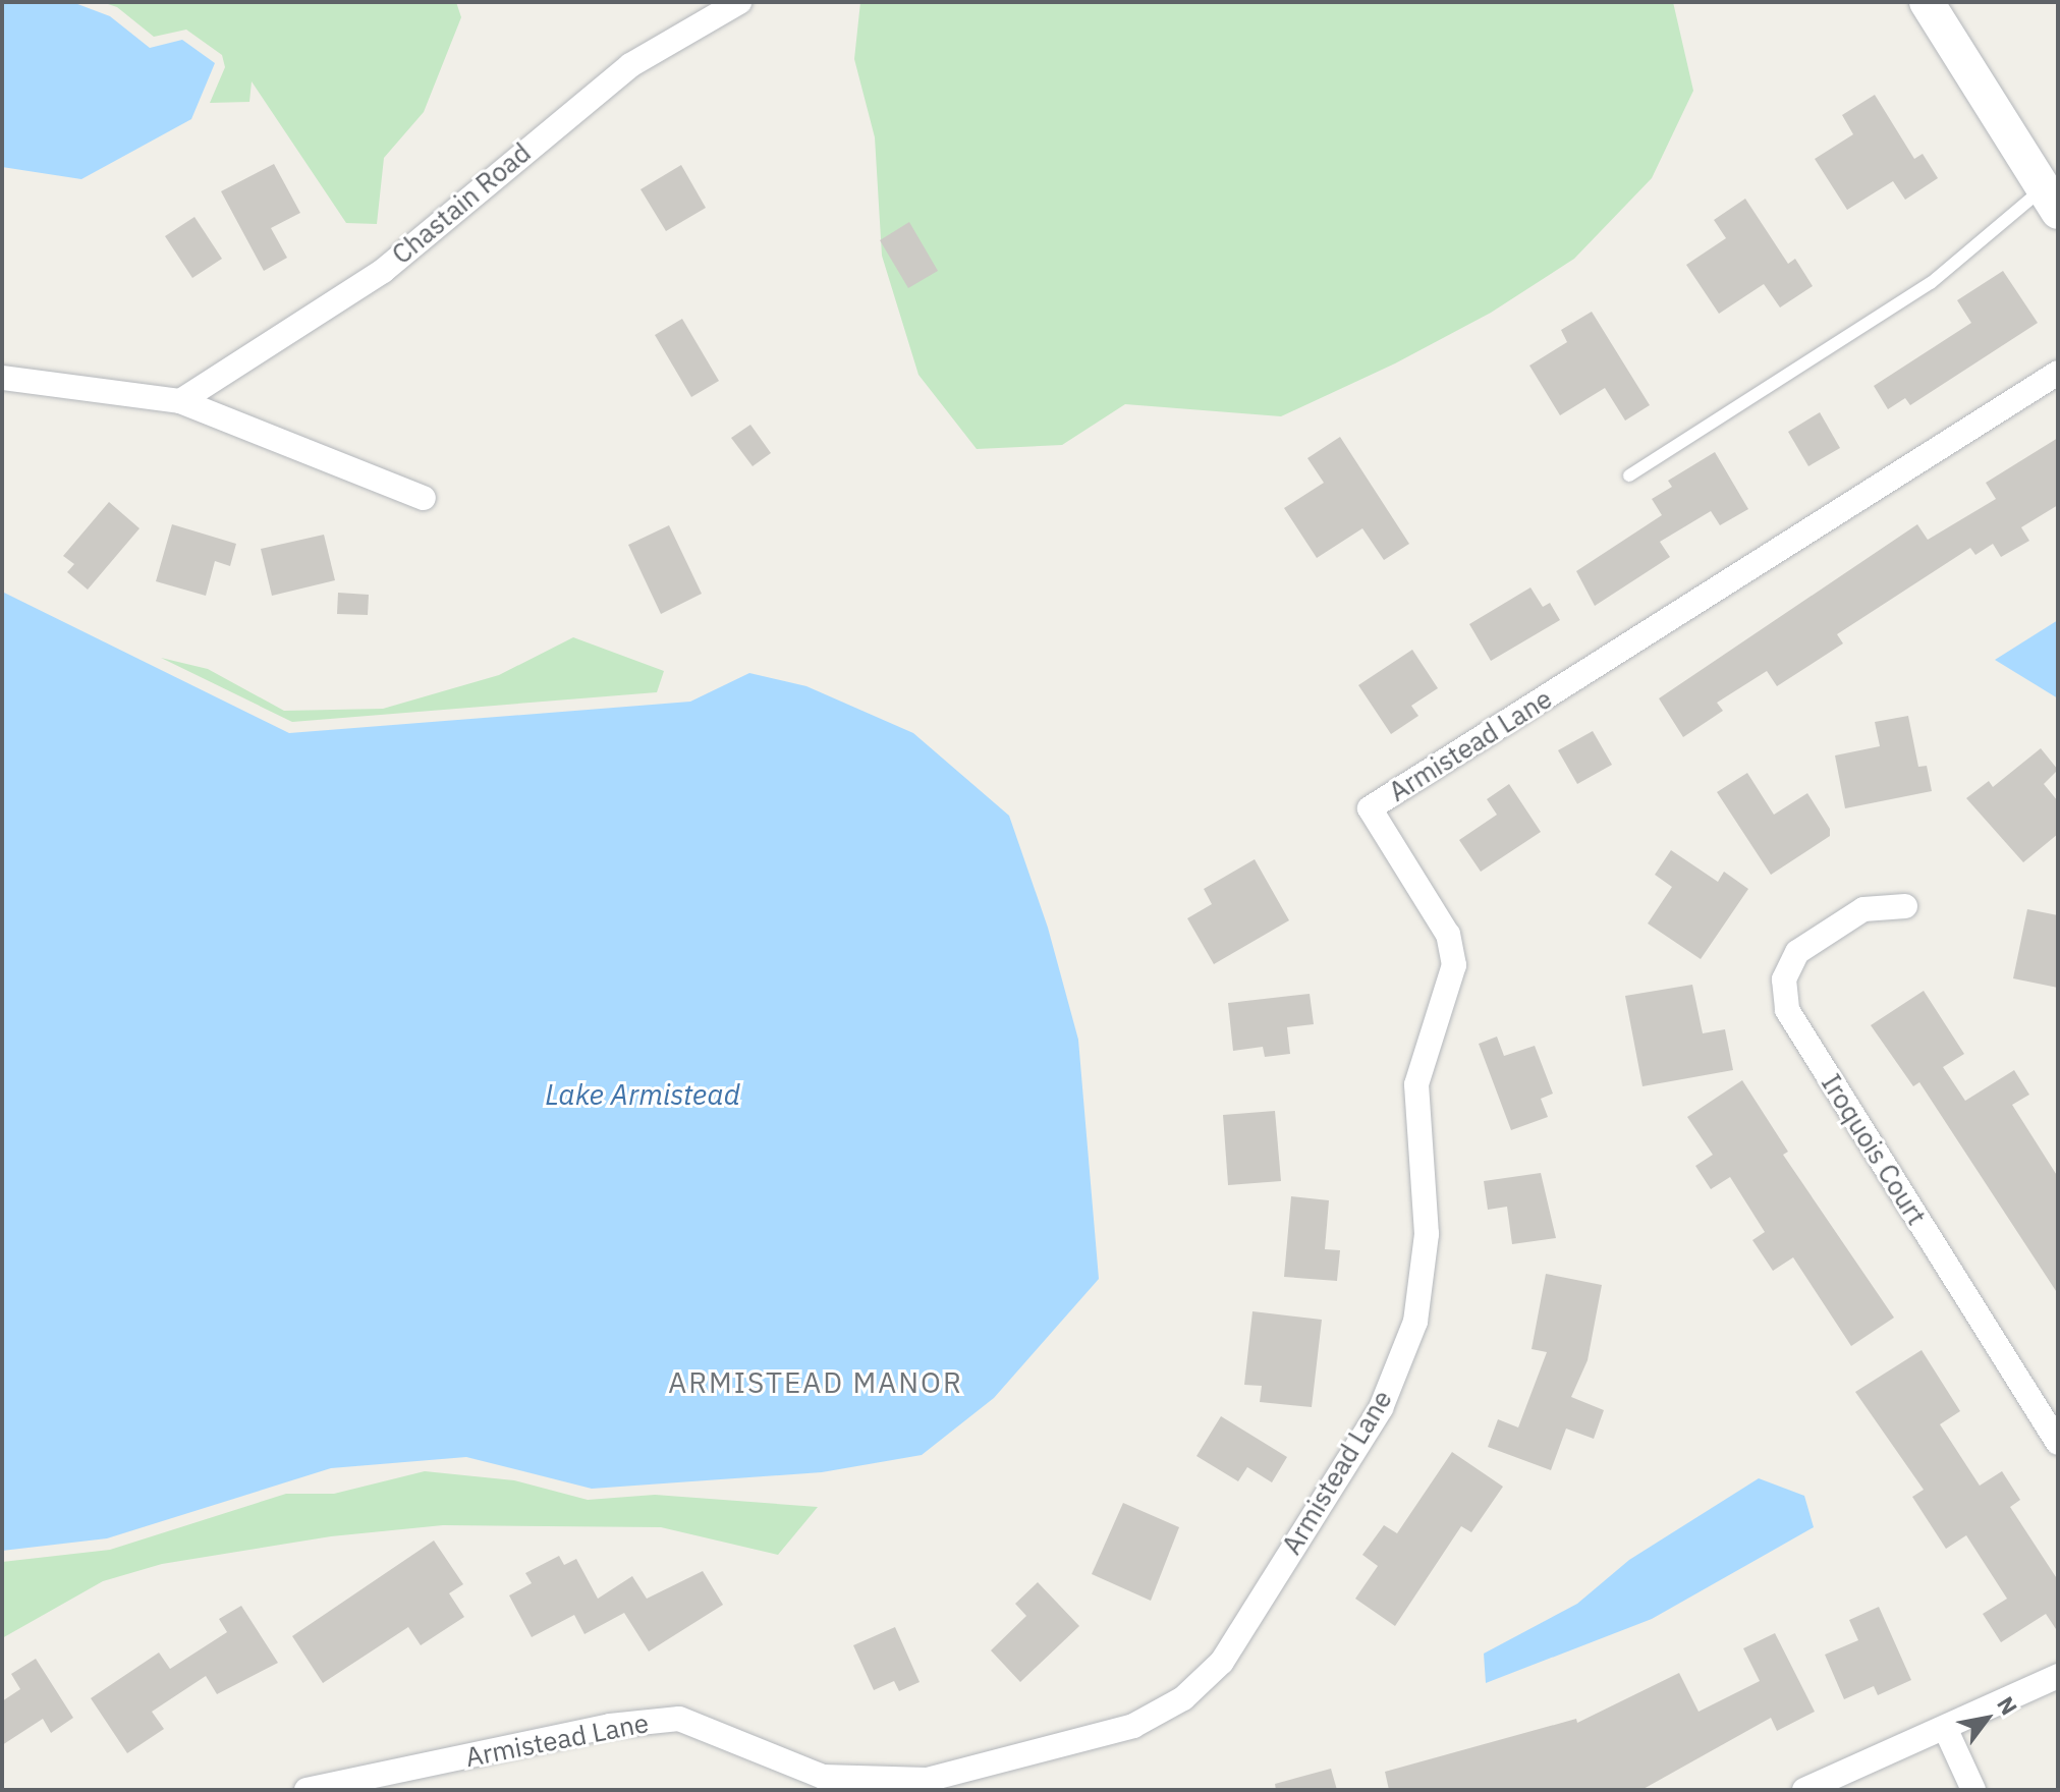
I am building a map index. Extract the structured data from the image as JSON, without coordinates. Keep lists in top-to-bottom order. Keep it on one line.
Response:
{"streets":{"street":["Chastain Road","Armistead Lane","Iroquois Court"]},"districts":["ARMISTEAD MANOR"],"water":["Lake Armistead"],"north":"top right"}
